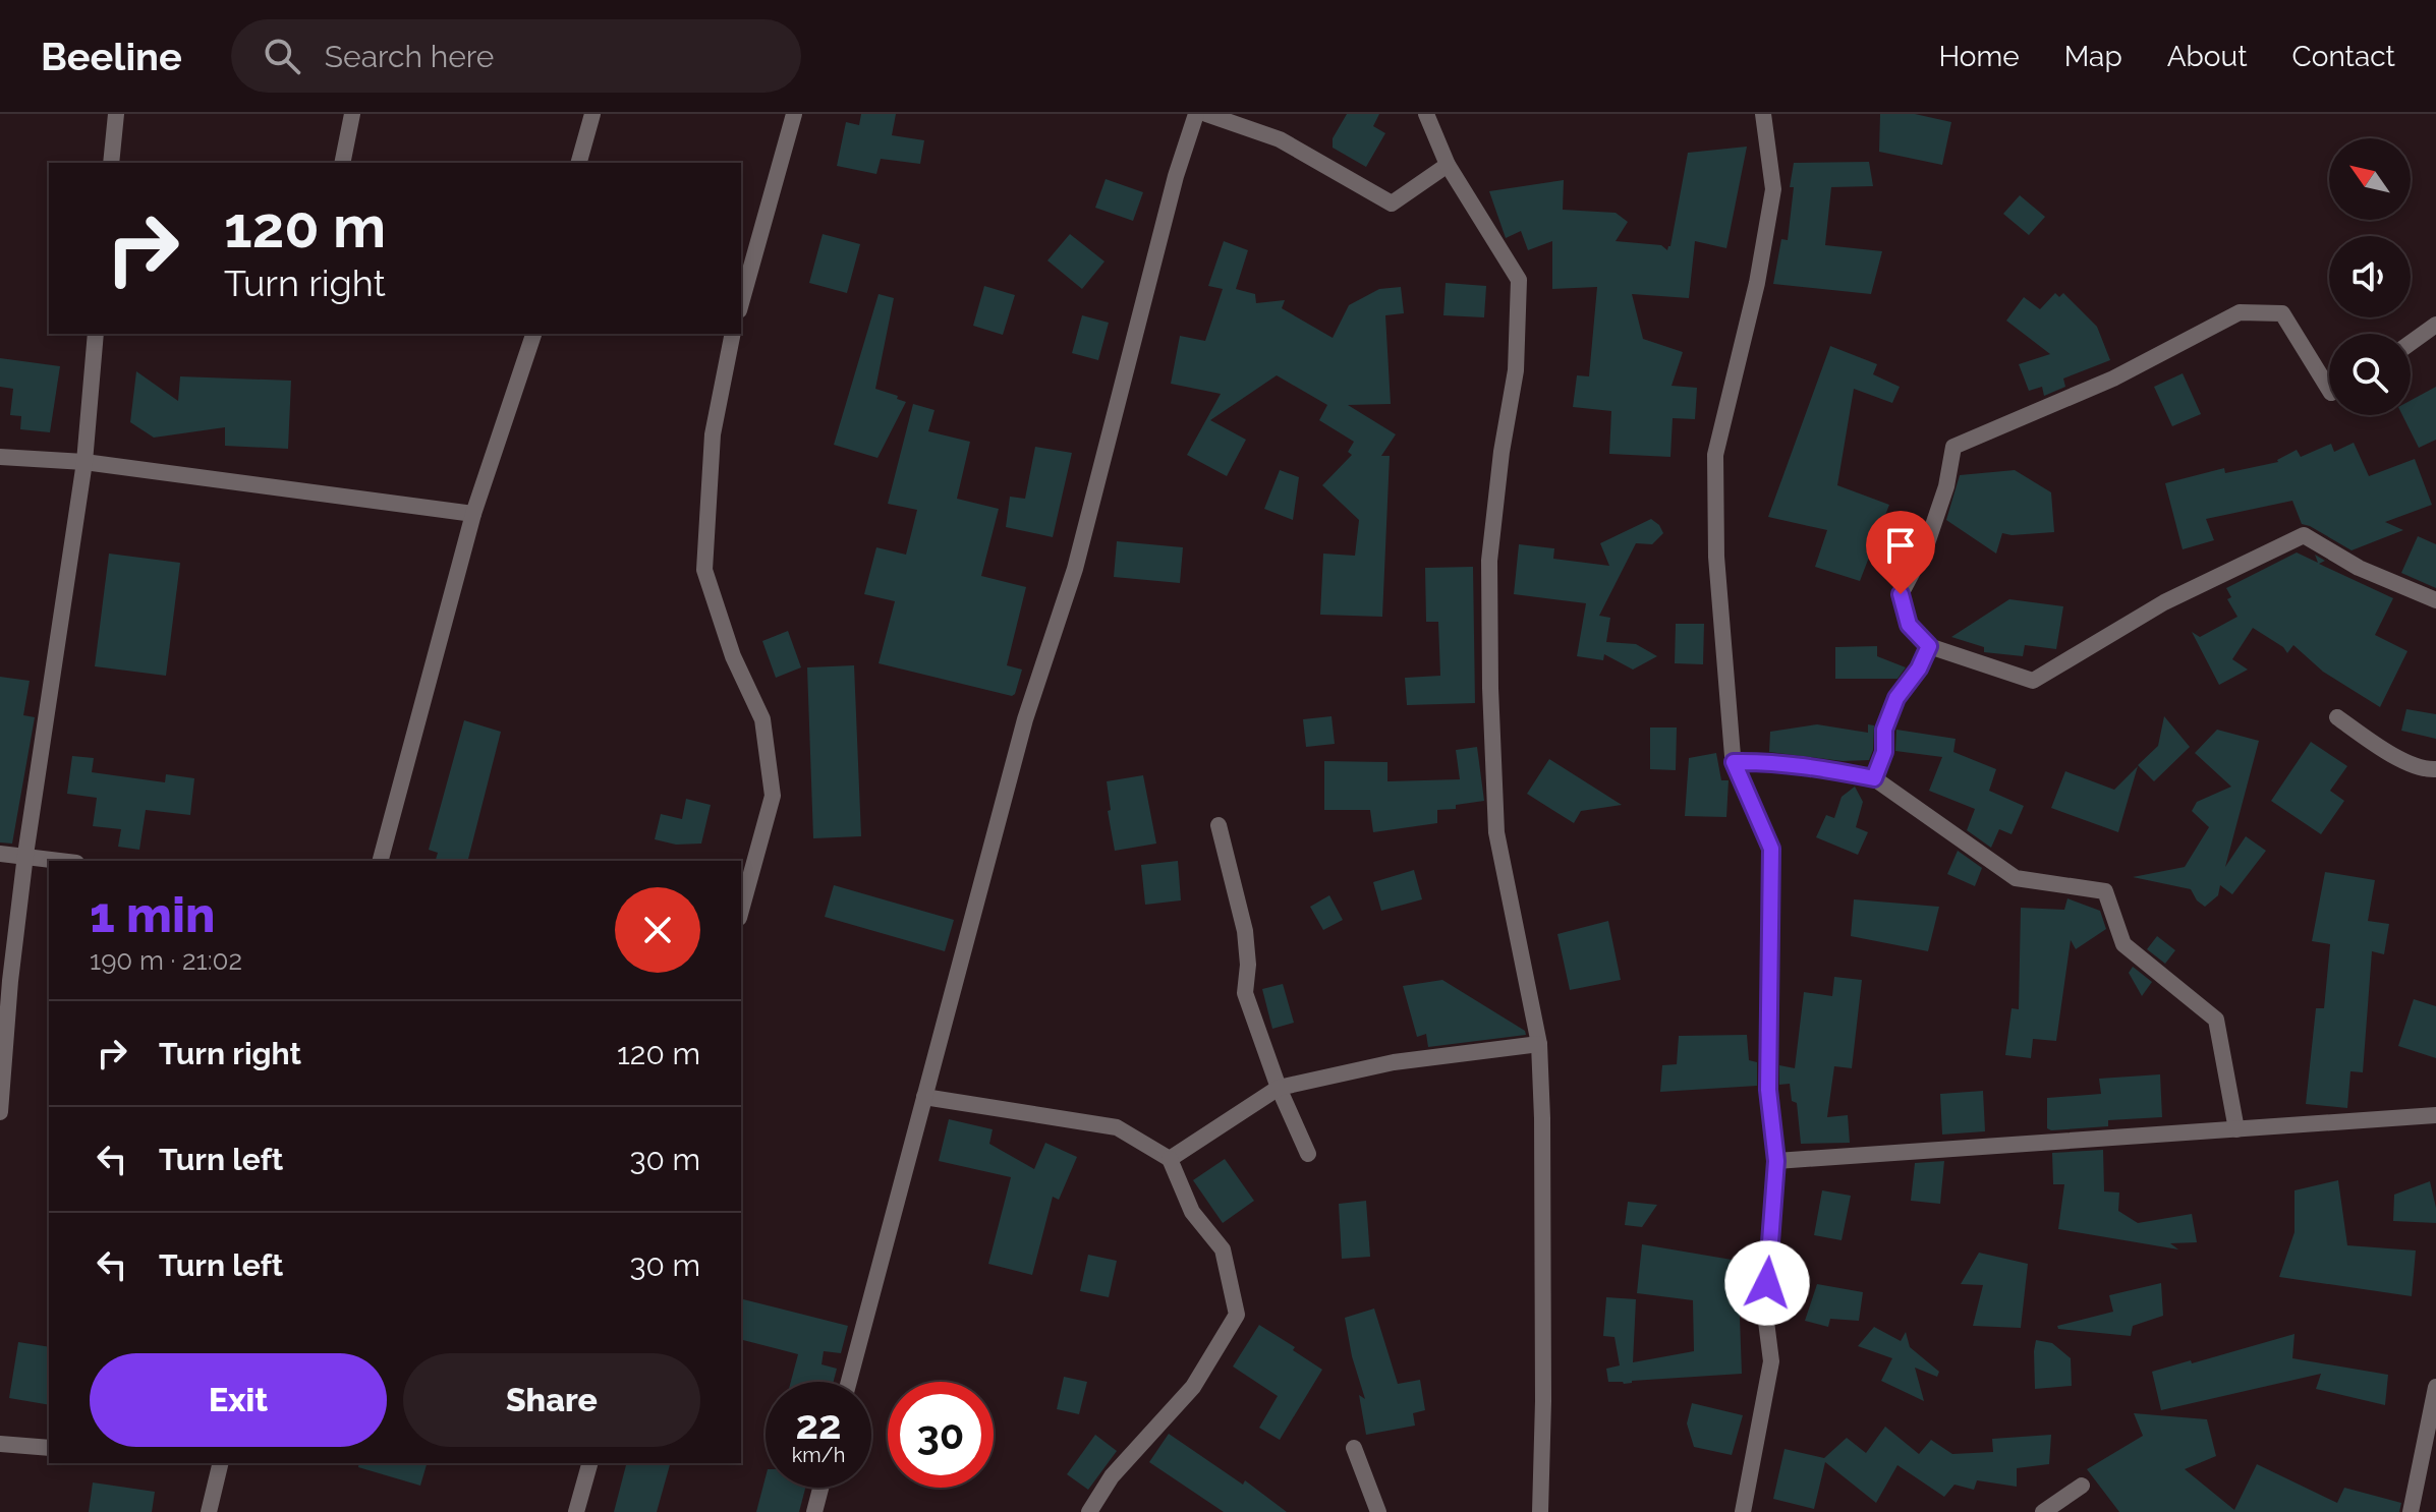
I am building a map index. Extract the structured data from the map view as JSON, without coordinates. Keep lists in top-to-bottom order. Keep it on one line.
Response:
{"north":"top left","page":{"header":"Beeline","search":"Search here","nav":["Home","Map","About","Contact"],"turn":["120 m","Turn right"],"heading":["1 min","190 m · 21:02"],"list":[{"name":"Turn right","value":"120 m"},{"name":"Turn left","value":"30 m"},{"name":"Turn left","value":"30 m"}],"buttons":["Exit","Share"],"speed":"22 km/h","limit":"30"}}
